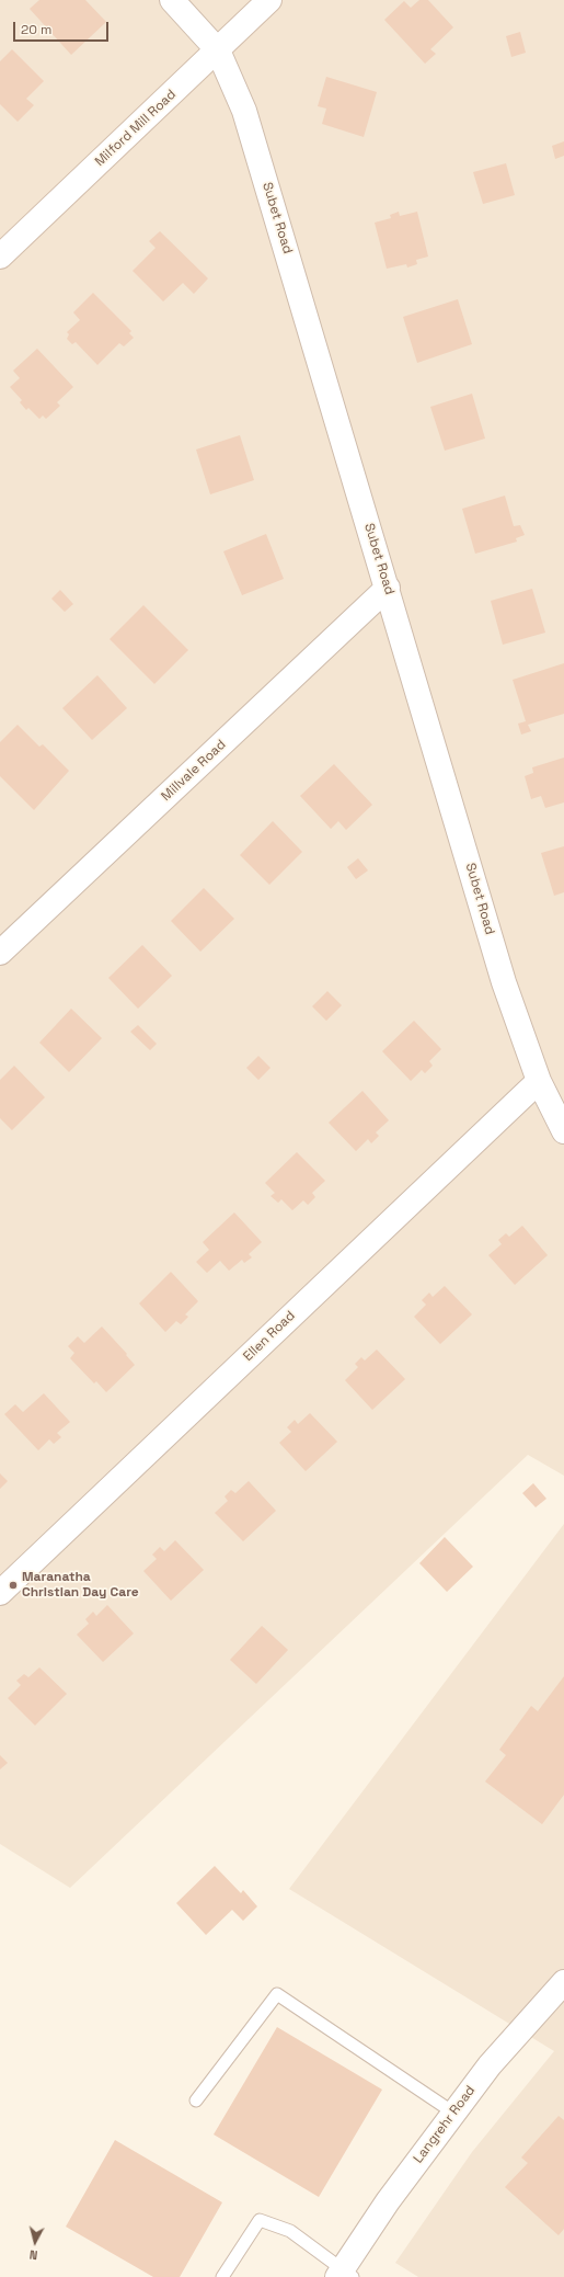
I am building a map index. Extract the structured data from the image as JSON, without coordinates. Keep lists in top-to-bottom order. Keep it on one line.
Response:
{"streets":{"street":["Milford Mill Road","Subet Road","Millvale Road","Ellen Road","Langrehr Road"]},"crossings":[["Milford Mill Road","Subet Road"],["Subet Road","Millvale Road"],["Subet Road","Ellen Road"]],"places":["Maranatha Christian Day Care"],"scale_bar":"20 m","north":"bottom"}
